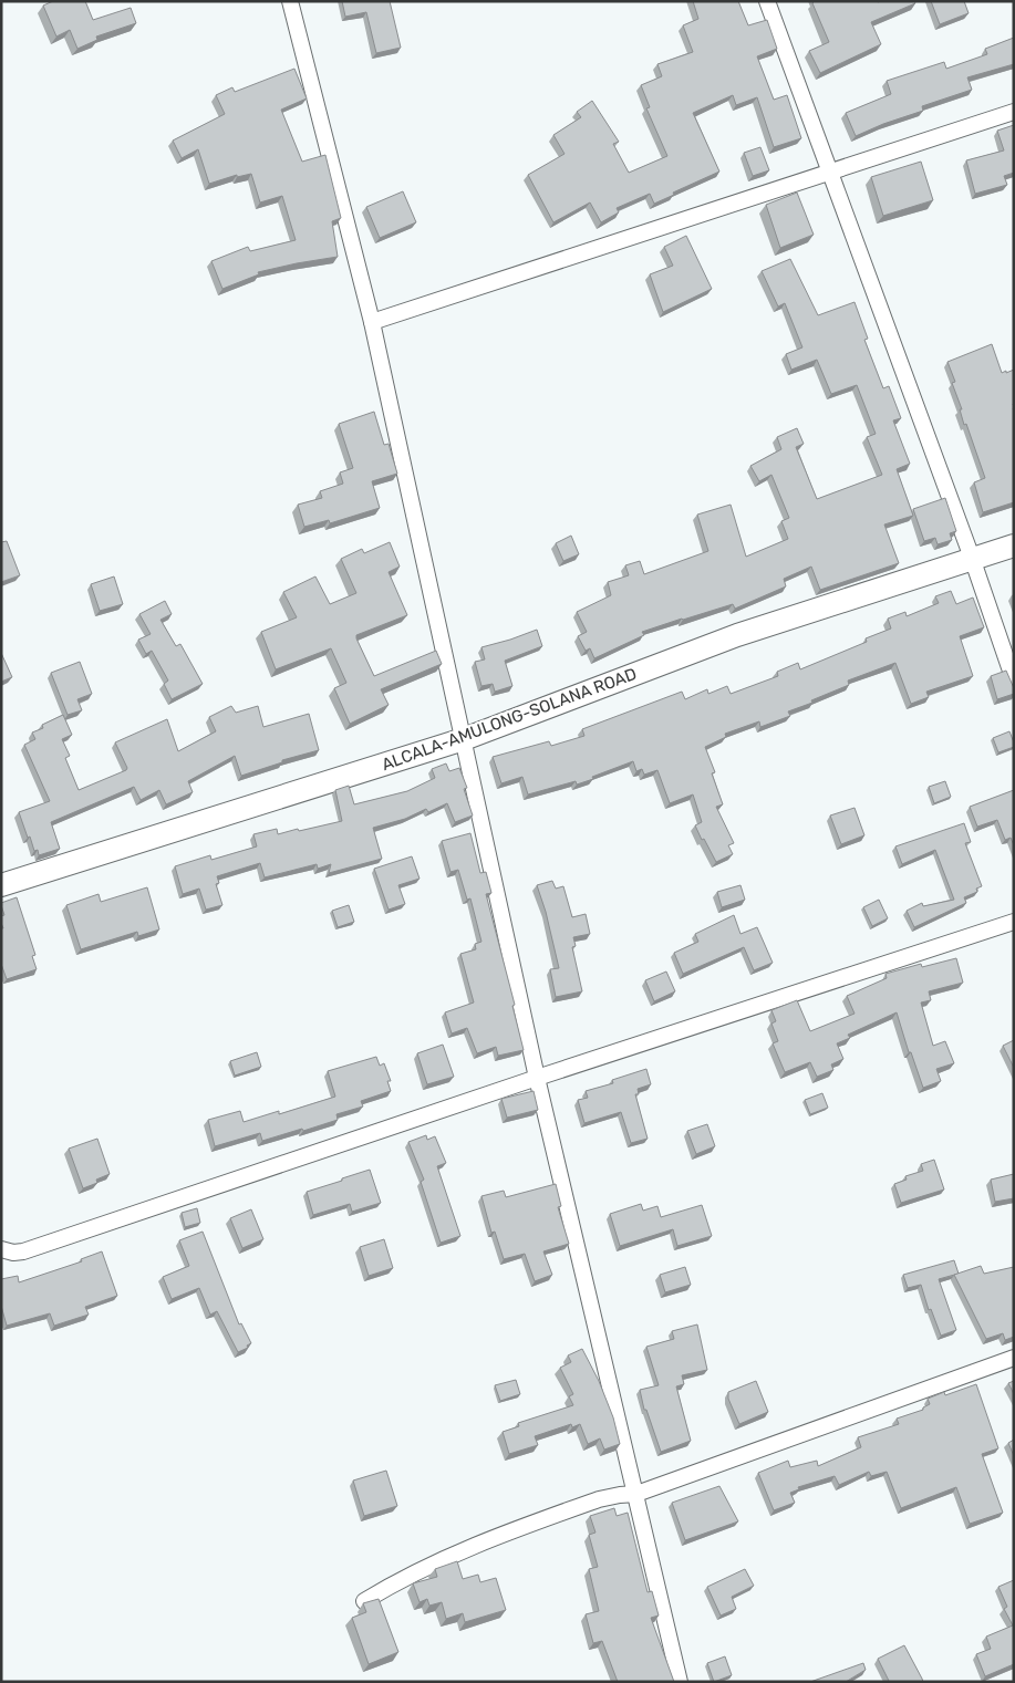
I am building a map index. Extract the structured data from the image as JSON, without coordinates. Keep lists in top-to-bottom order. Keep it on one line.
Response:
{"streets":{"main road":["ALCALA-AMULONG-SOLANA ROAD"]}}
